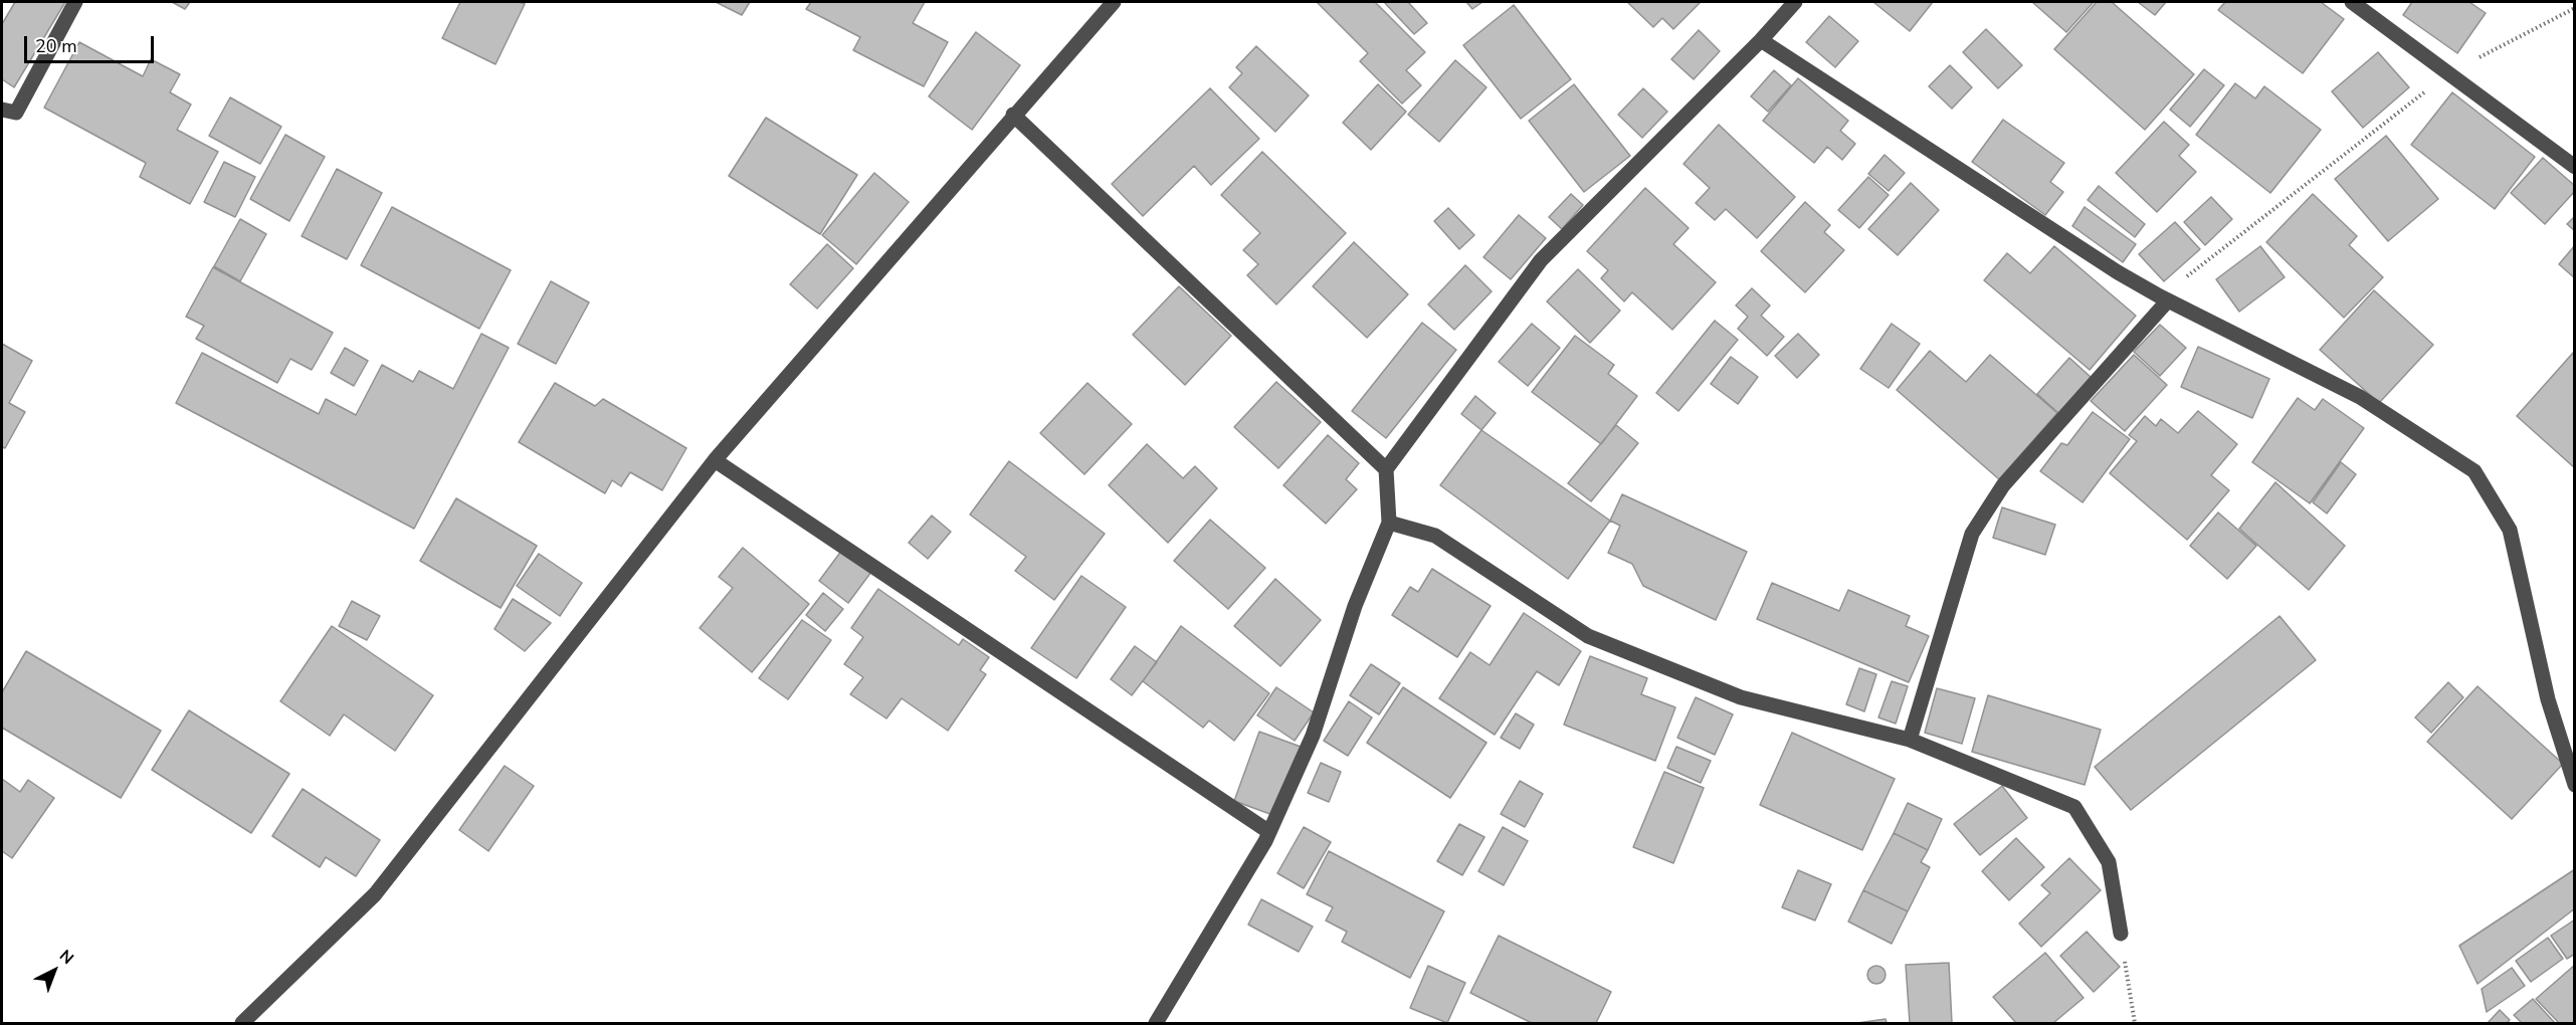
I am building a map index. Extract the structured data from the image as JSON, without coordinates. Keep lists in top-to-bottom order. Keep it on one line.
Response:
{"scale_bar":"20 m","north":"top right"}
